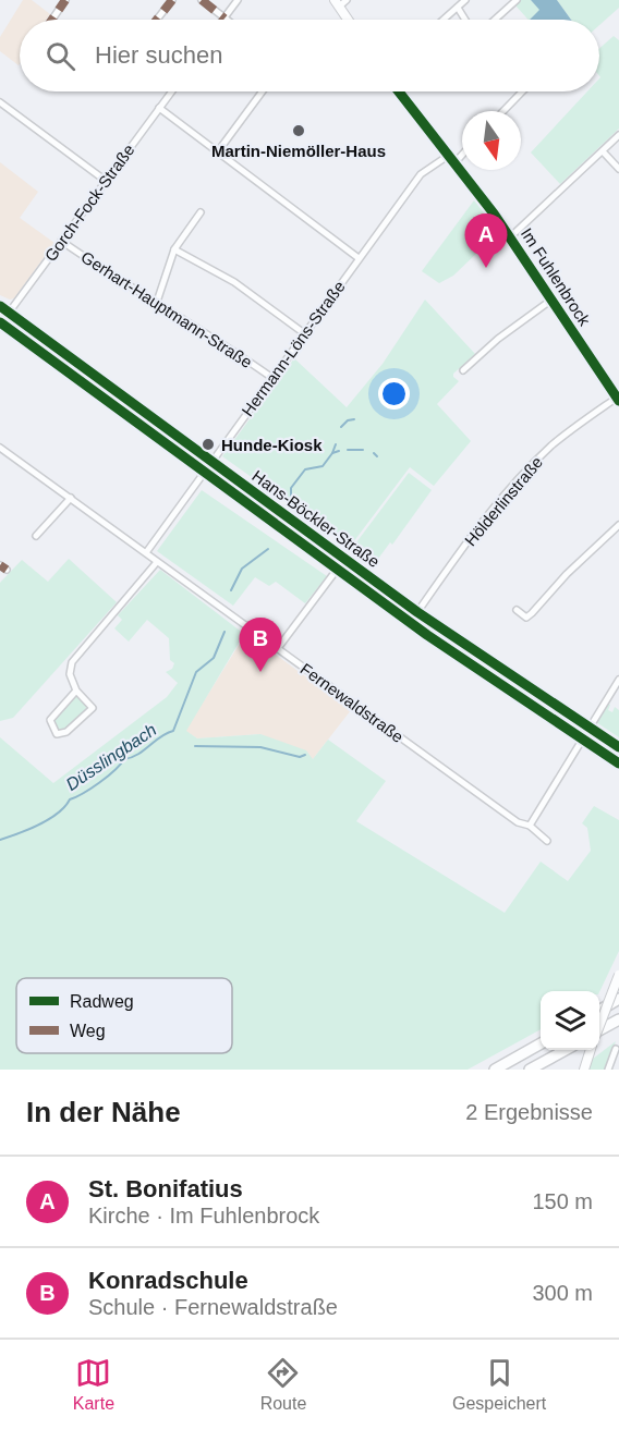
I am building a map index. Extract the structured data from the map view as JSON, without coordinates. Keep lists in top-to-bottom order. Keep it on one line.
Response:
{"streets":{"main road":["Im Fuhlenbrock","Hans-Böckler-Straße"],"street":["Gorch-Fock-Straße","Gerhart-Hauptmann-Straße","Hermann-Löns-Straße","Hölderlinstraße","Fernewaldstraße"]},"crossings":[["Gorch-Fock-Straße","Gerhart-Hauptmann-Straße"],["Gorch-Fock-Straße","Hans-Böckler-Straße"],["Im Fuhlenbrock","Hermann-Löns-Straße"],["Im Fuhlenbrock","Hölderlinstraße"],["Gerhart-Hauptmann-Straße","Hermann-Löns-Straße"],["Hermann-Löns-Straße","Hans-Böckler-Straße"],["Hermann-Löns-Straße","Fernewaldstraße"],["Hölderlinstraße","Hans-Böckler-Straße"],["Hans-Böckler-Straße","Fernewaldstraße"]],"water":["Düsslingbach"],"places":["Martin-Niemöller-Haus","Hunde-Kiosk"],"legend":["Radweg","Weg"],"north":"bottom","page":{"search":"Hier suchen","pins":["A","B"],"heading":["In der Nähe","2 Ergebnisse"],"list":[{"mark":"A","name":"St. Bonifatius","note":"Kirche · Im Fuhlenbrock","value":"150 m"},{"mark":"B","name":"Konradschule","note":"Schule · Fernewaldstraße","value":"300 m"}],"nav":["Karte","Route","Gespeichert"]}}
